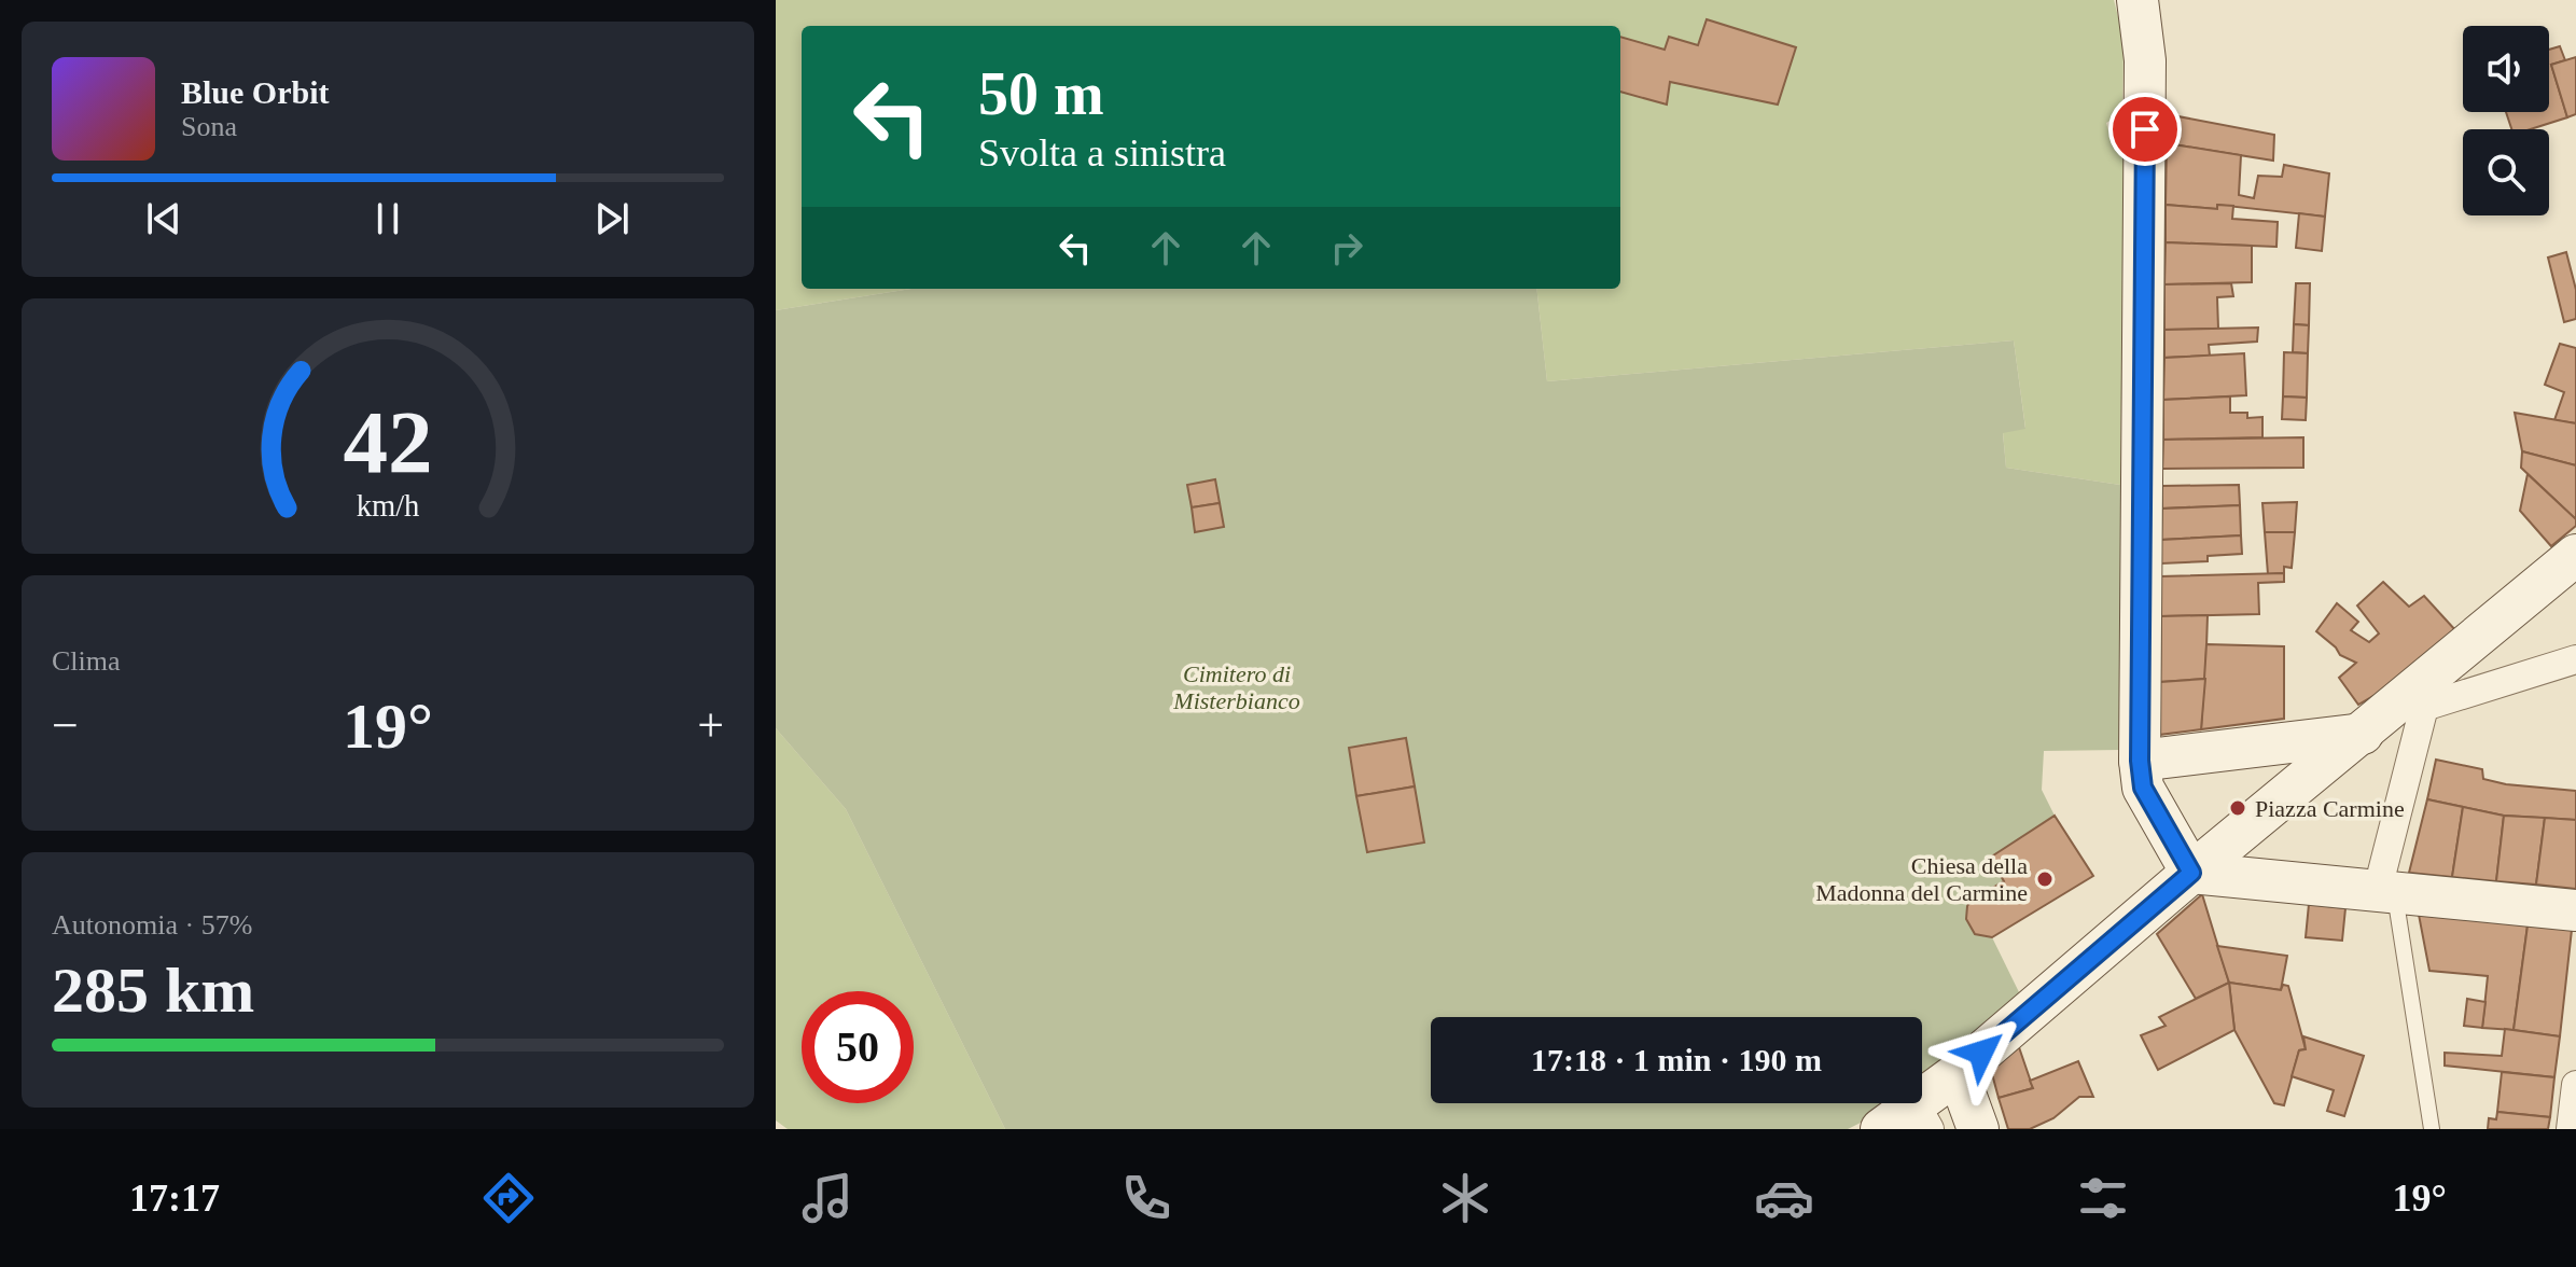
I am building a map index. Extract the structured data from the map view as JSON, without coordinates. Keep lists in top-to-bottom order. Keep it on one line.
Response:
{"parks":["Cimitero di Misterbianco"],"places":["Piazza Carmine","Chiesa della Madonna del Carmine"],"page":{"turn":["50 m","Svolta a sinistra"],"song":["Blue Orbit","Sona"],"tile":["Clima",["Autonomia · 57%","285 km"]],"heat":["−","19°","+"],"limit":"50","trip":"17:18 · 1 min · 190 m","tabs":["17:17","19°"],"gauge":["42","km/h"]}}
